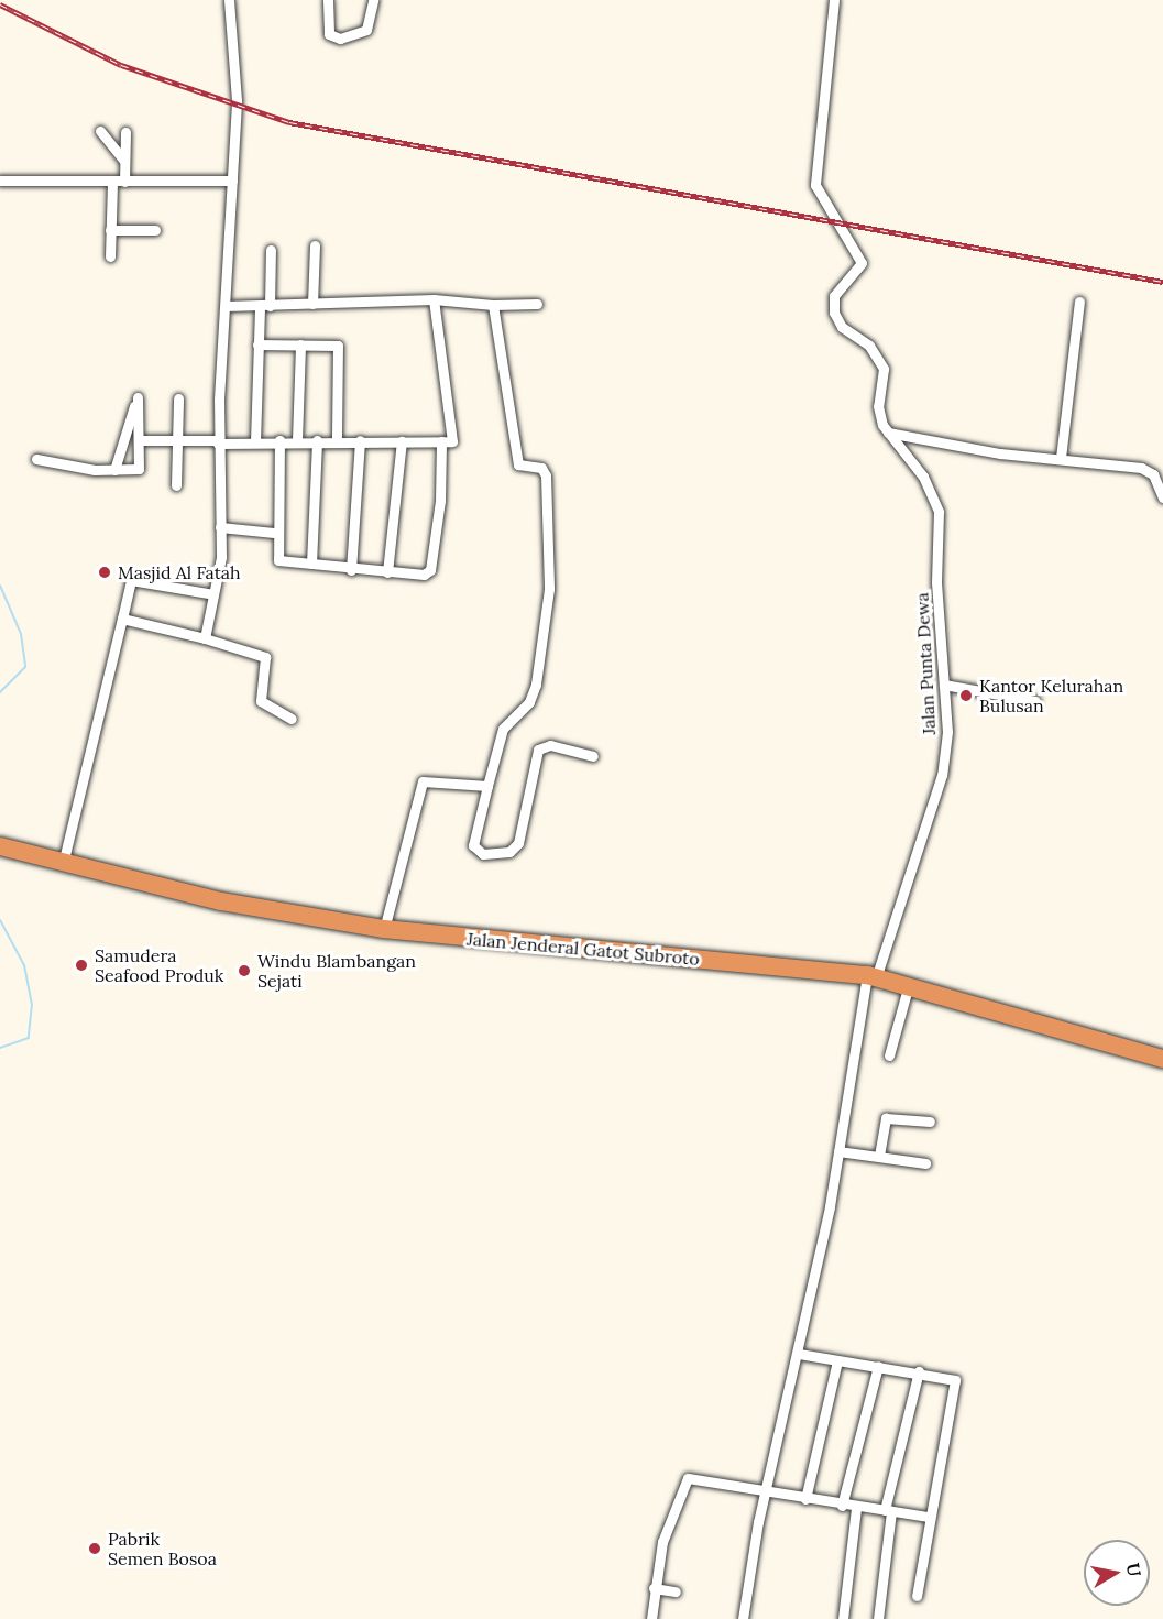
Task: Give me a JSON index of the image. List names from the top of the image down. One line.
{"streets":{"highway":["Jalan Jenderal Gatot Subroto"],"street":["Jalan Punta Dewa"]},"crossings":[["Jalan Punta Dewa","Jalan Jenderal Gatot Subroto"]],"places":["Masjid Al Fatah","Kantor Kelurahan Bulusan","Samudera Seafood Produk","Windu Blambangan Sejati","Pabrik Semen Bosoa"],"north":"right"}
